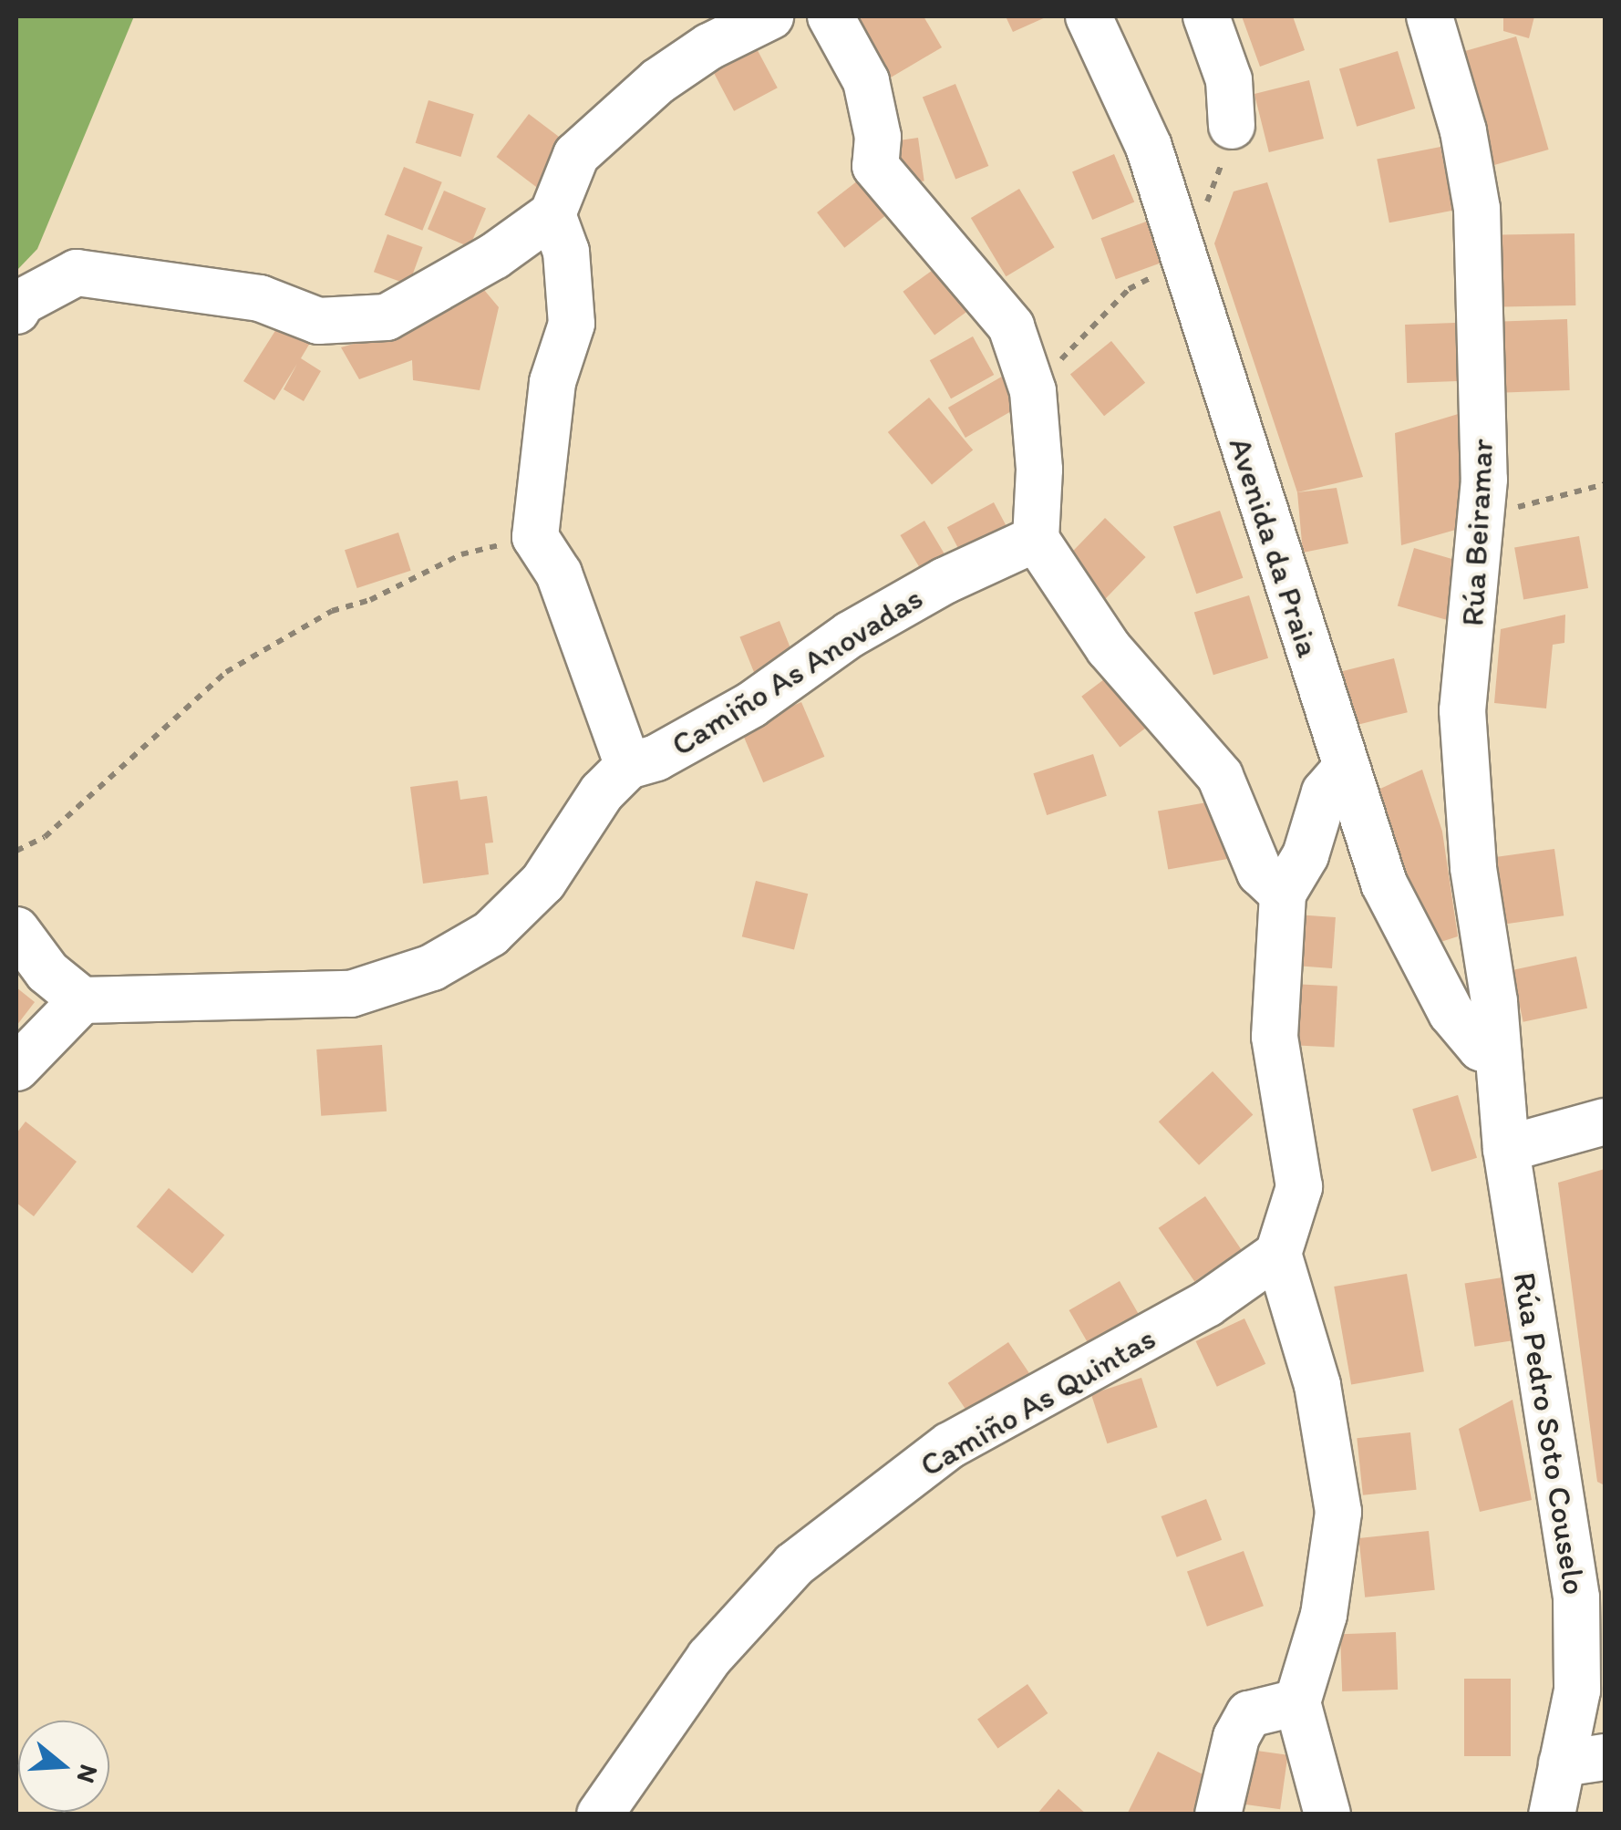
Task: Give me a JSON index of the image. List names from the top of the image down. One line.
{"streets":{"street":["Rúa Beiramar","Avenida da Praia","Camiño As Anovadas","Camiño As Quintas","Rúa Pedro Soto Couselo"]},"crossings":[["Rúa Beiramar","Avenida da Praia"],["Rúa Beiramar","Rúa Pedro Soto Couselo"],["Avenida da Praia","Rúa Pedro Soto Couselo"]],"north":"right"}
